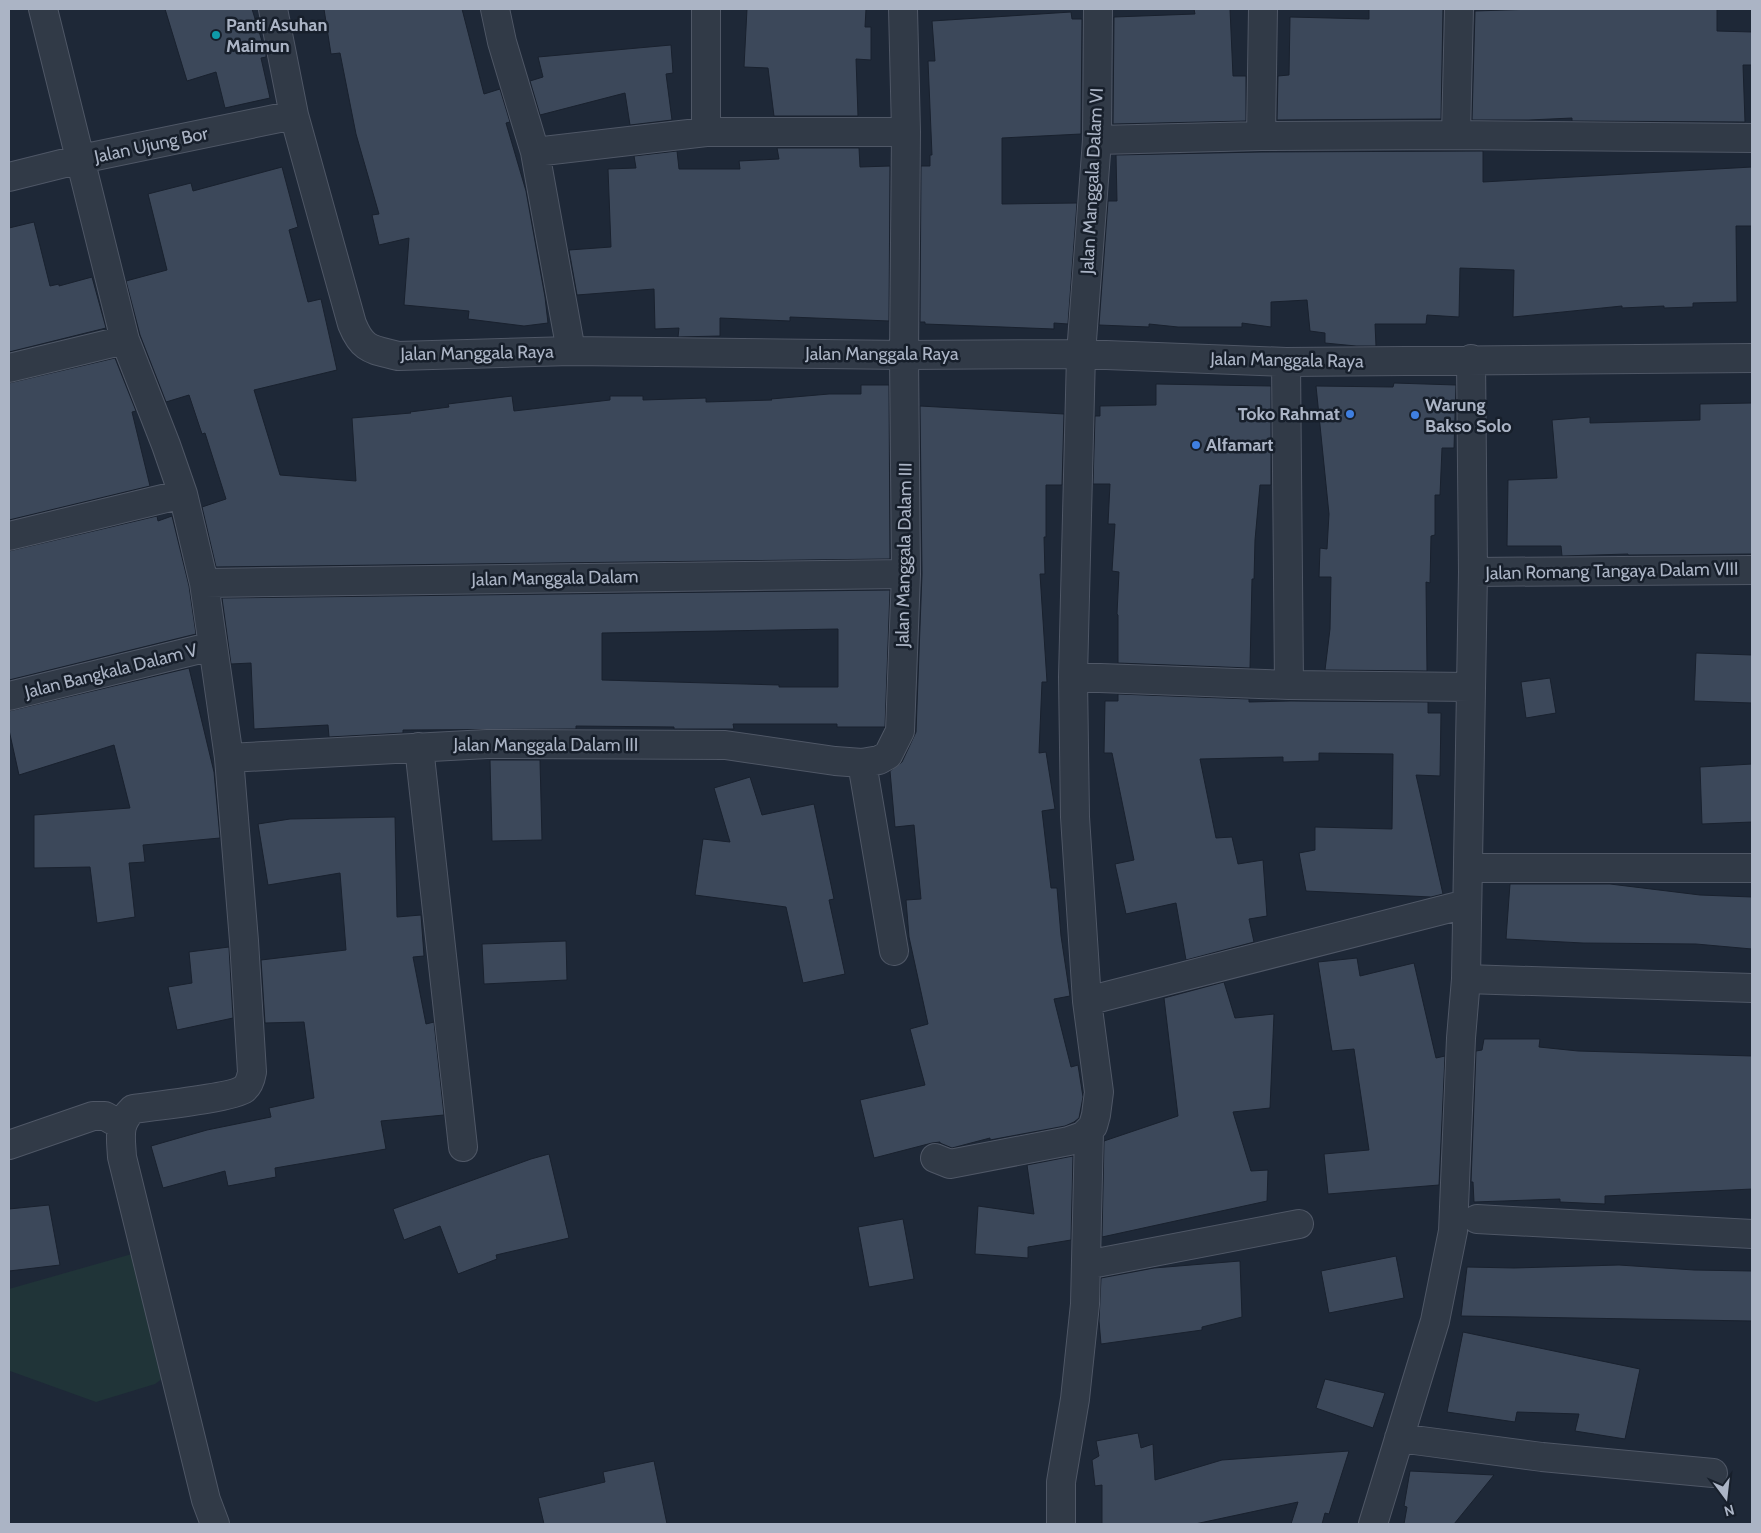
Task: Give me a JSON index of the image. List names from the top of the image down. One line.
{"streets":{"street":["Jalan Ujung Bor","Jalan Manggala Dalam VI","Jalan Manggala Raya","Jalan Manggala Dalam III","Jalan Romang Tangaya Dalam VIII","Jalan Manggala Dalam","Jalan Bangkala Dalam V"]},"crossings":[["Jalan Ujung Bor","Jalan Manggala Raya"],["Jalan Manggala Dalam VI","Jalan Manggala Raya"],["Jalan Manggala Raya","Jalan Manggala Dalam III"],["Jalan Manggala Dalam III","Jalan Manggala Dalam"]],"places":["Panti Asuhan Maimun","Toko Rahmat","Warung Bakso Solo","Alfamart"],"north":"bottom"}
